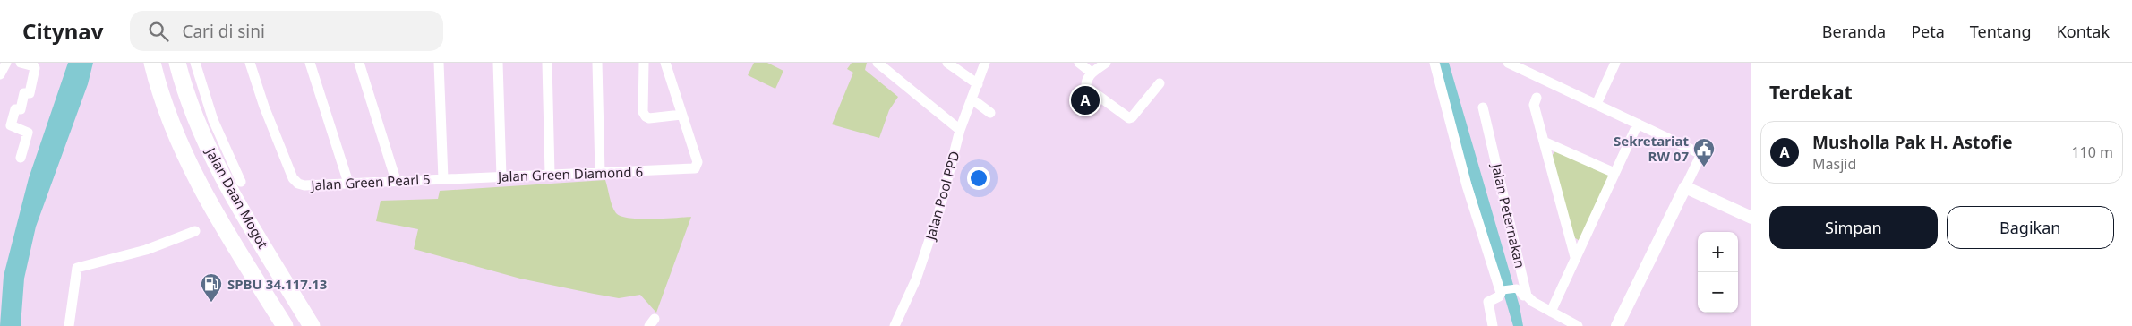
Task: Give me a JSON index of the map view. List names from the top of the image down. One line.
{"streets":{"highway":["Jalan Daan Mogot"],"street":["Jalan Green Diamond 6","Jalan Green Pearl 5","Jalan Pool PPD","Jalan Peternakan"]},"crossings":[["Jalan Green Diamond 6","Jalan Green Pearl 5"]],"places":{"public building":["Sekretariat RW 07"],"fuel station":["SPBU 34.117.13"]},"page":{"header":"Citynav","search":"Cari di sini","nav":["Beranda","Peta","Tentang","Kontak"],"heading":"Terdekat","pins":"A","list":[{"mark":"A","name":"Musholla Pak H. Astofie","note":"Masjid","value":"110 m"}],"buttons":["Simpan","Bagikan"],"map_buttons":["+","−"]}}
